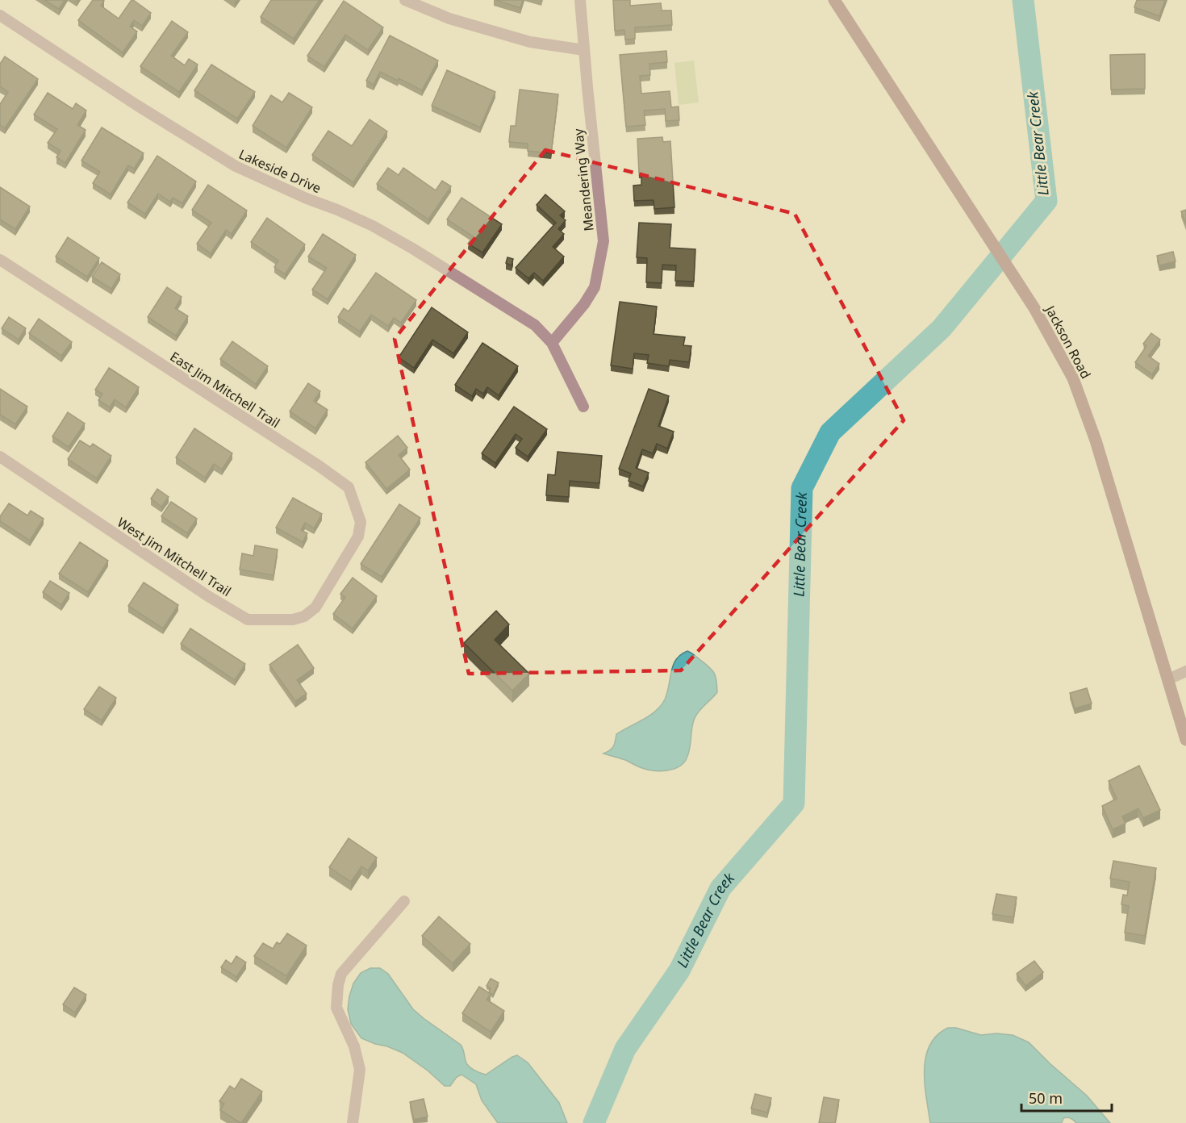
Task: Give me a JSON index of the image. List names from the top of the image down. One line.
{"streets":{"main road":["Jackson Road"],"street":["Lakeside Drive","Meandering Way","East Jim Mitchell Trail","West Jim Mitchell Trail"]},"crossings":[["Lakeside Drive","Meandering Way"],["East Jim Mitchell Trail","West Jim Mitchell Trail"]],"water":["Little Bear Creek"],"scale_bar":"50 m"}
